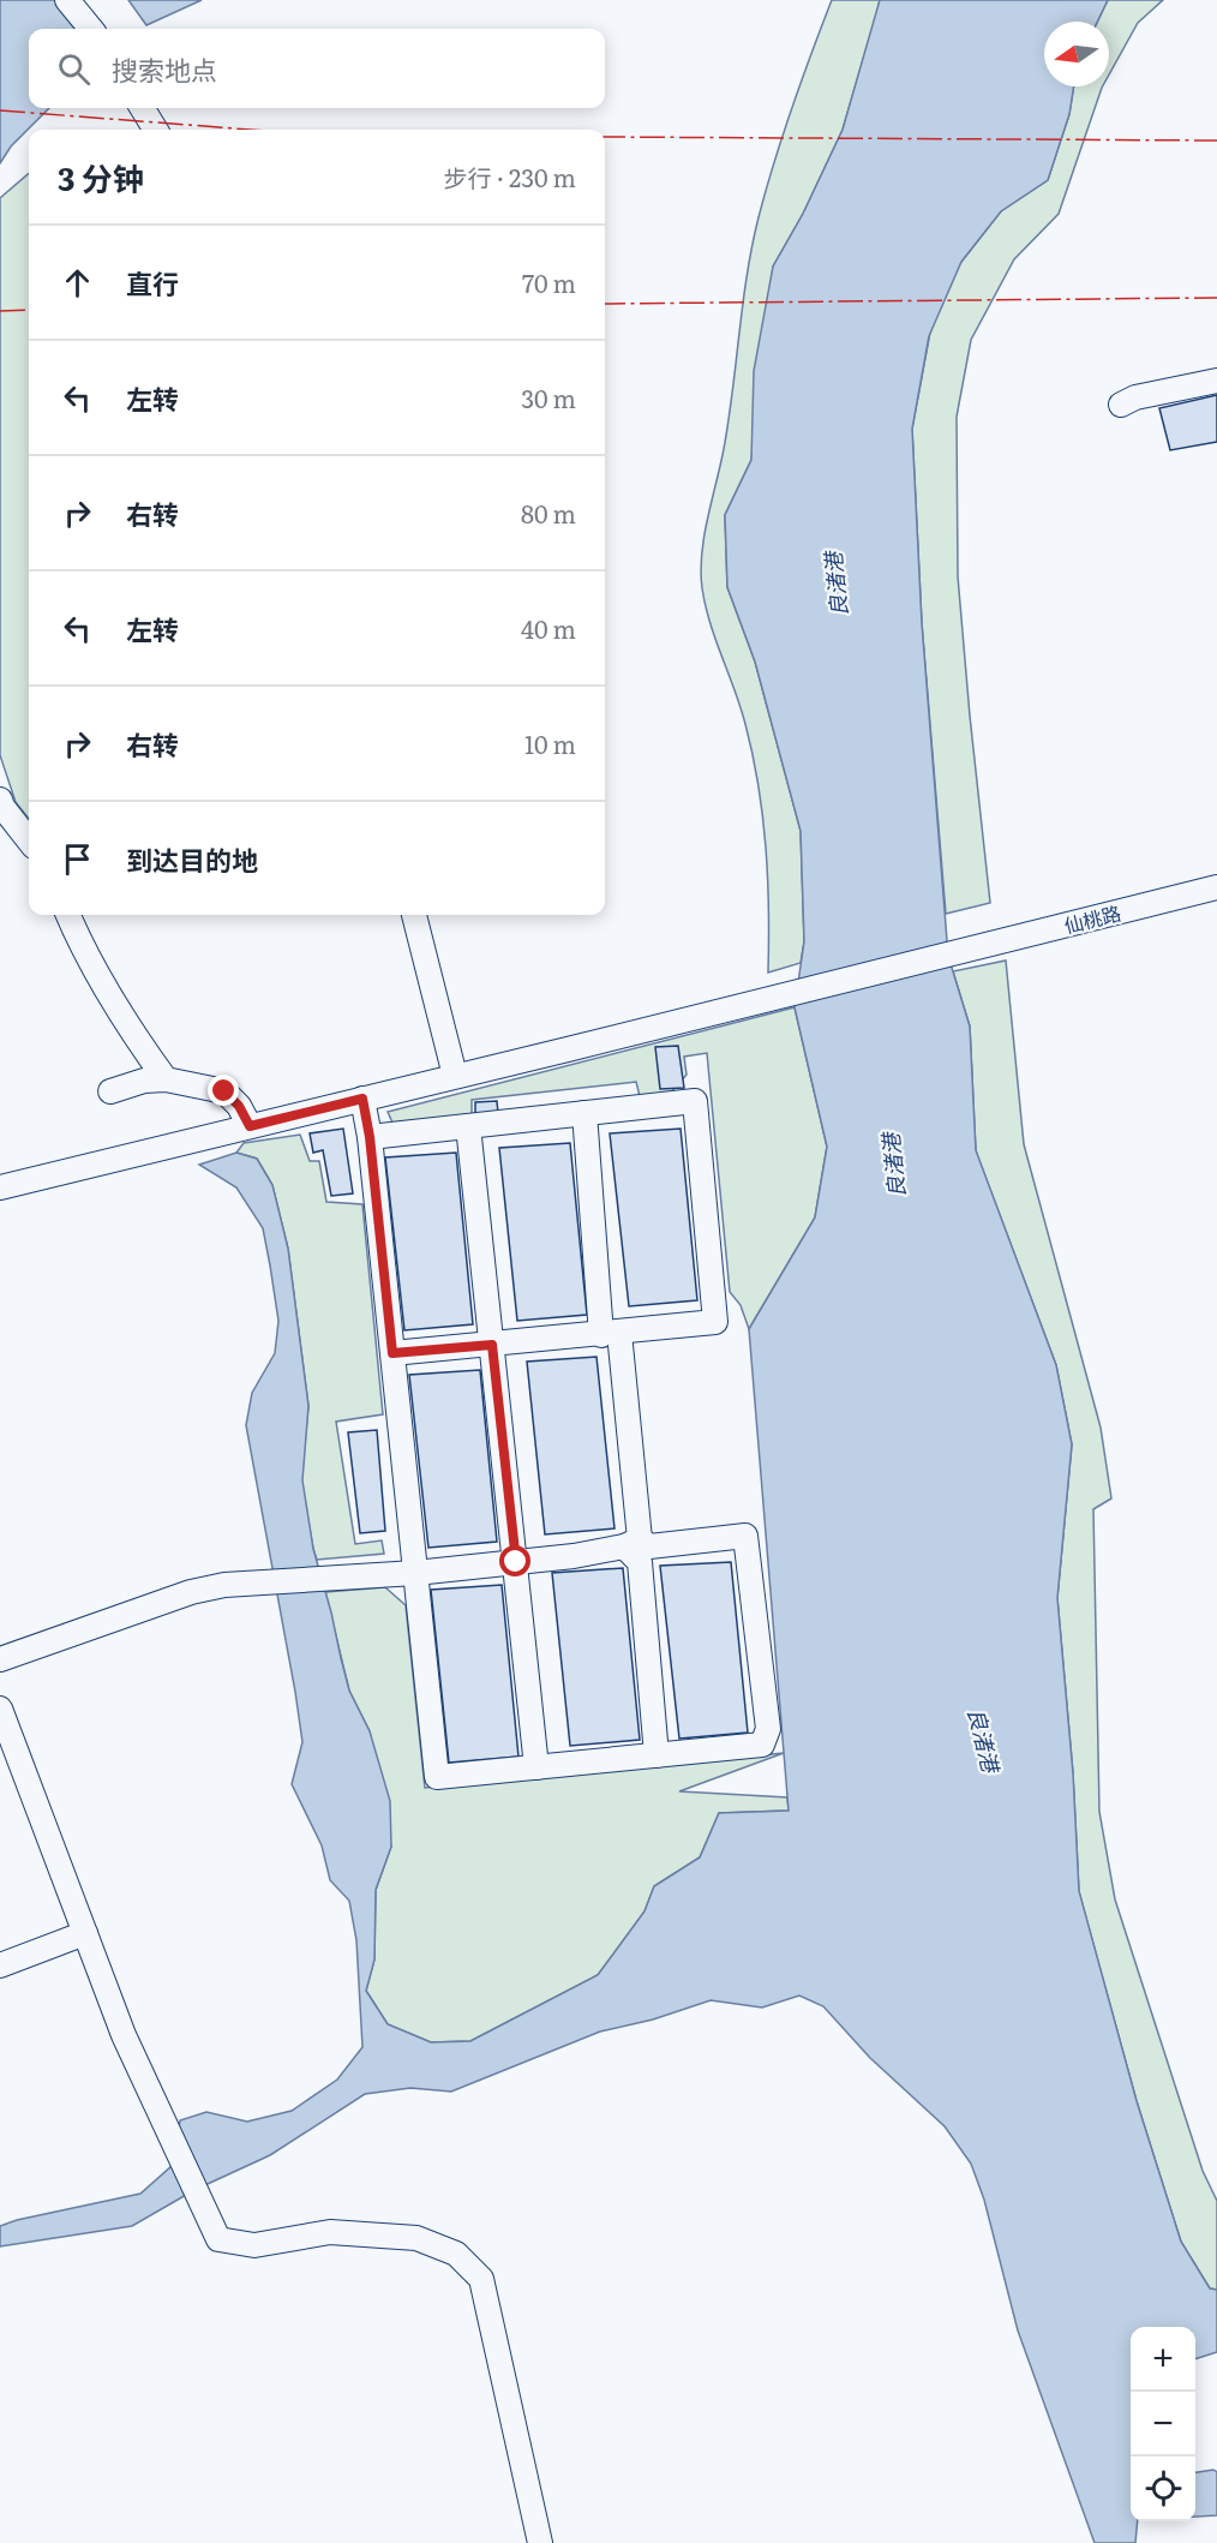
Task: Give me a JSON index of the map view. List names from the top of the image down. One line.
{"streets":{"street":["仙桃路"]},"water":["良渚港"],"north":"left","page":{"search":"搜索地点","heading":["3 分钟","步行 · 230 m"],"list":[["直行","70 m"],["左转","30 m"],["右转","80 m"],["左转","40 m"],["右转","10 m"],"到达目的地"],"map_buttons":["+","−"]}}
